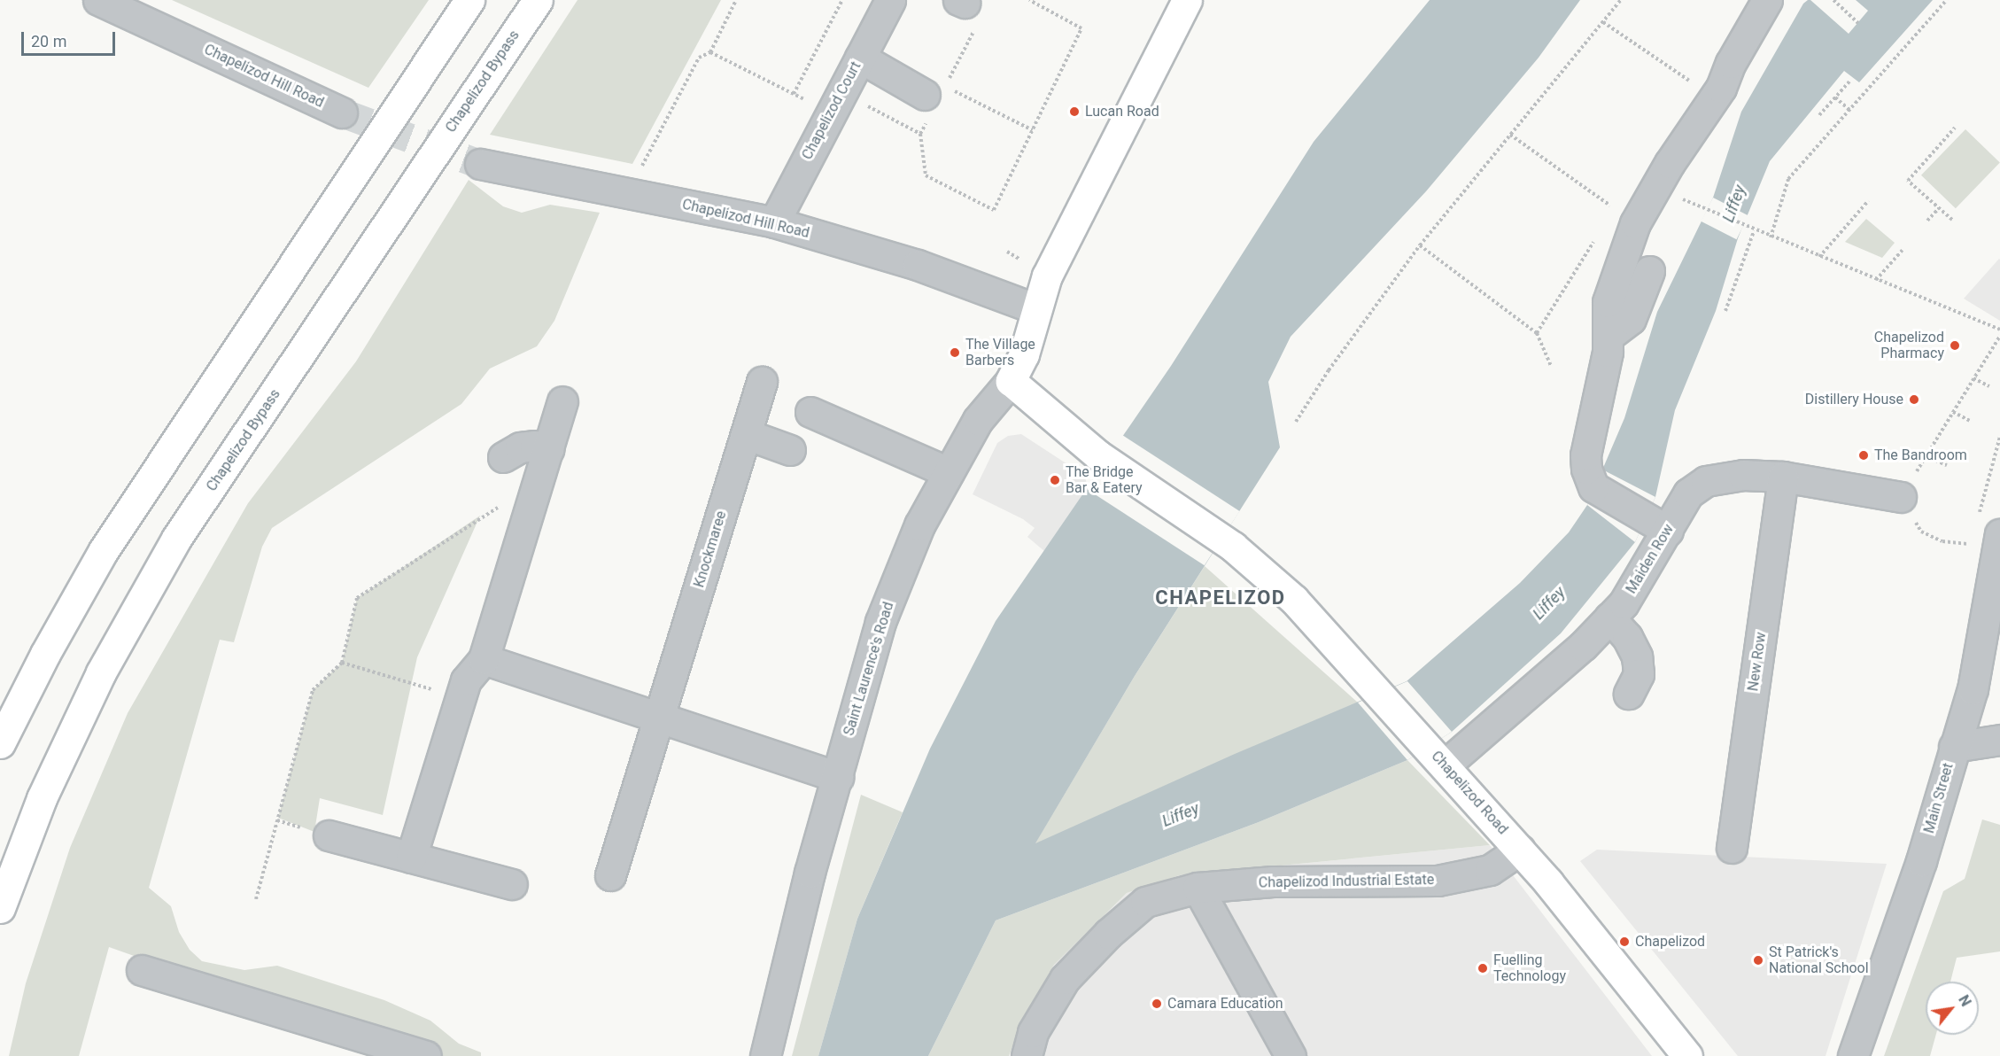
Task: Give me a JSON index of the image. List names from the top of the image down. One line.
{"streets":{"main road":["Chapelizod Bypass","Saint Laurence's Road","Chapelizod Road"],"street":["Chapelizod Hill Road","Chapelizod Court","Knockmaree","Maiden Row","New Row","Main Street","Chapelizod Industrial Estate"]},"crossings":[["Chapelizod Hill Road","Chapelizod Court"],["Chapelizod Hill Road","Saint Laurence's Road"],["Maiden Row","New Row"],["Maiden Row","Chapelizod Road"],["Saint Laurence's Road","Chapelizod Road"],["Chapelizod Road","Chapelizod Industrial Estate"]],"districts":["CHAPELIZOD"],"water":["Liffey"],"places":["Lucan Road","Chapelizod Pharmacy","The Village Barbers","Distillery House","The Bandroom","The Bridge Bar & Eatery","Chapelizod","St Patrick's National School","Fuelling Technology","Camara Education"],"scale_bar":"20 m","north":"top right"}
